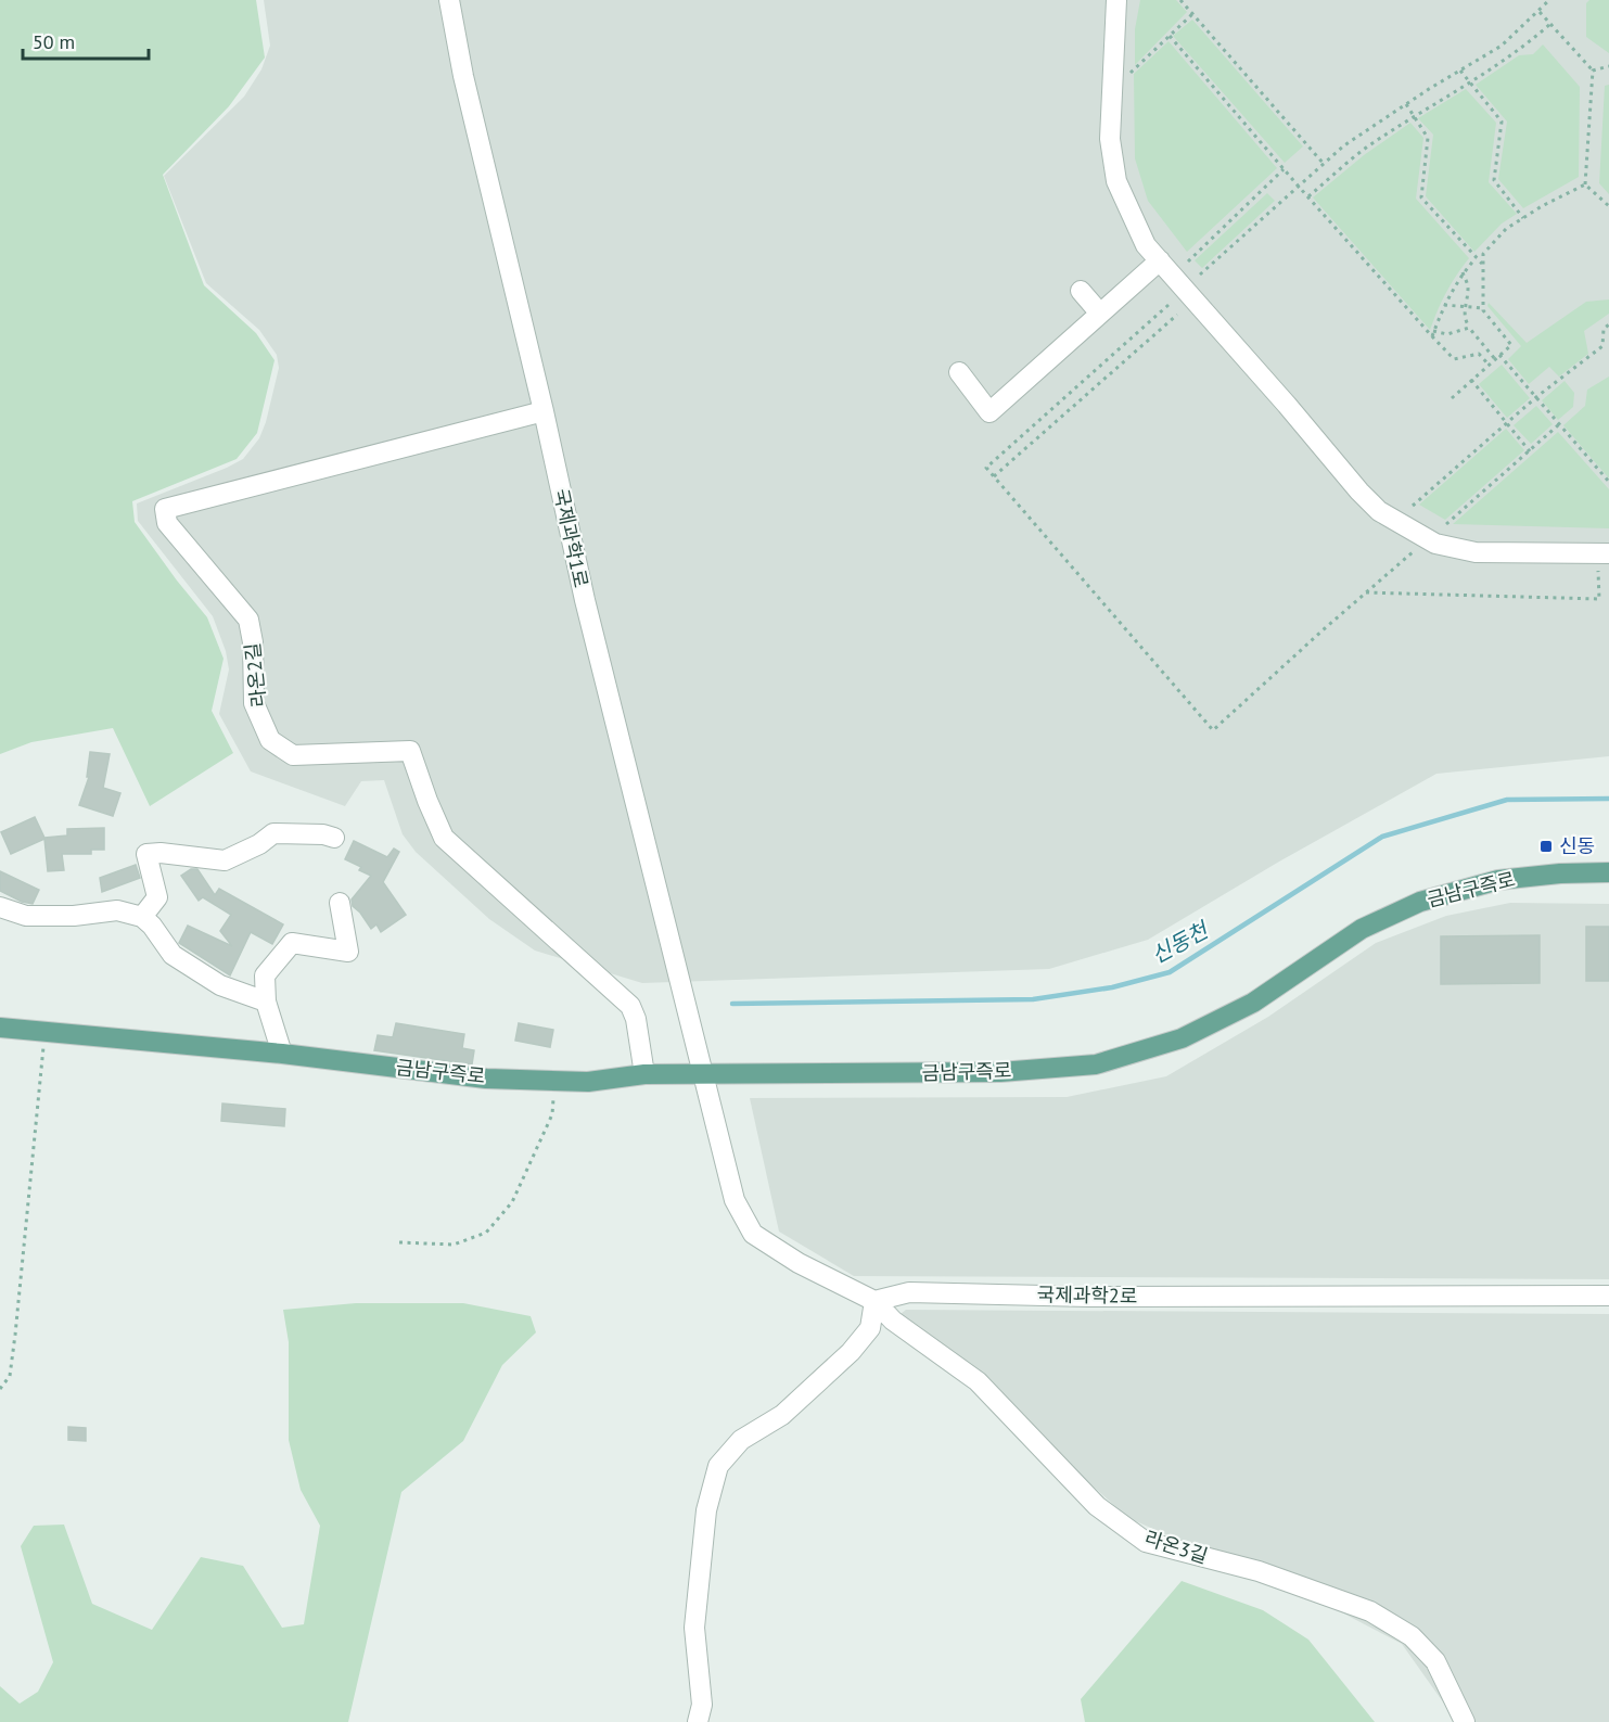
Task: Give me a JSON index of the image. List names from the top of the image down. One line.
{"streets":{"main road":["금남구즉로"],"street":["국제과학1로","라온2길","국제과학2로","라온3길"]},"crossings":[["국제과학1로","라온2길"],["국제과학1로","금남구즉로"],["라온2길","금남구즉로"],["국제과학2로","라온3길"]],"water":["신동천"],"places":{"transit":["신동"]},"scale_bar":"50 m"}
